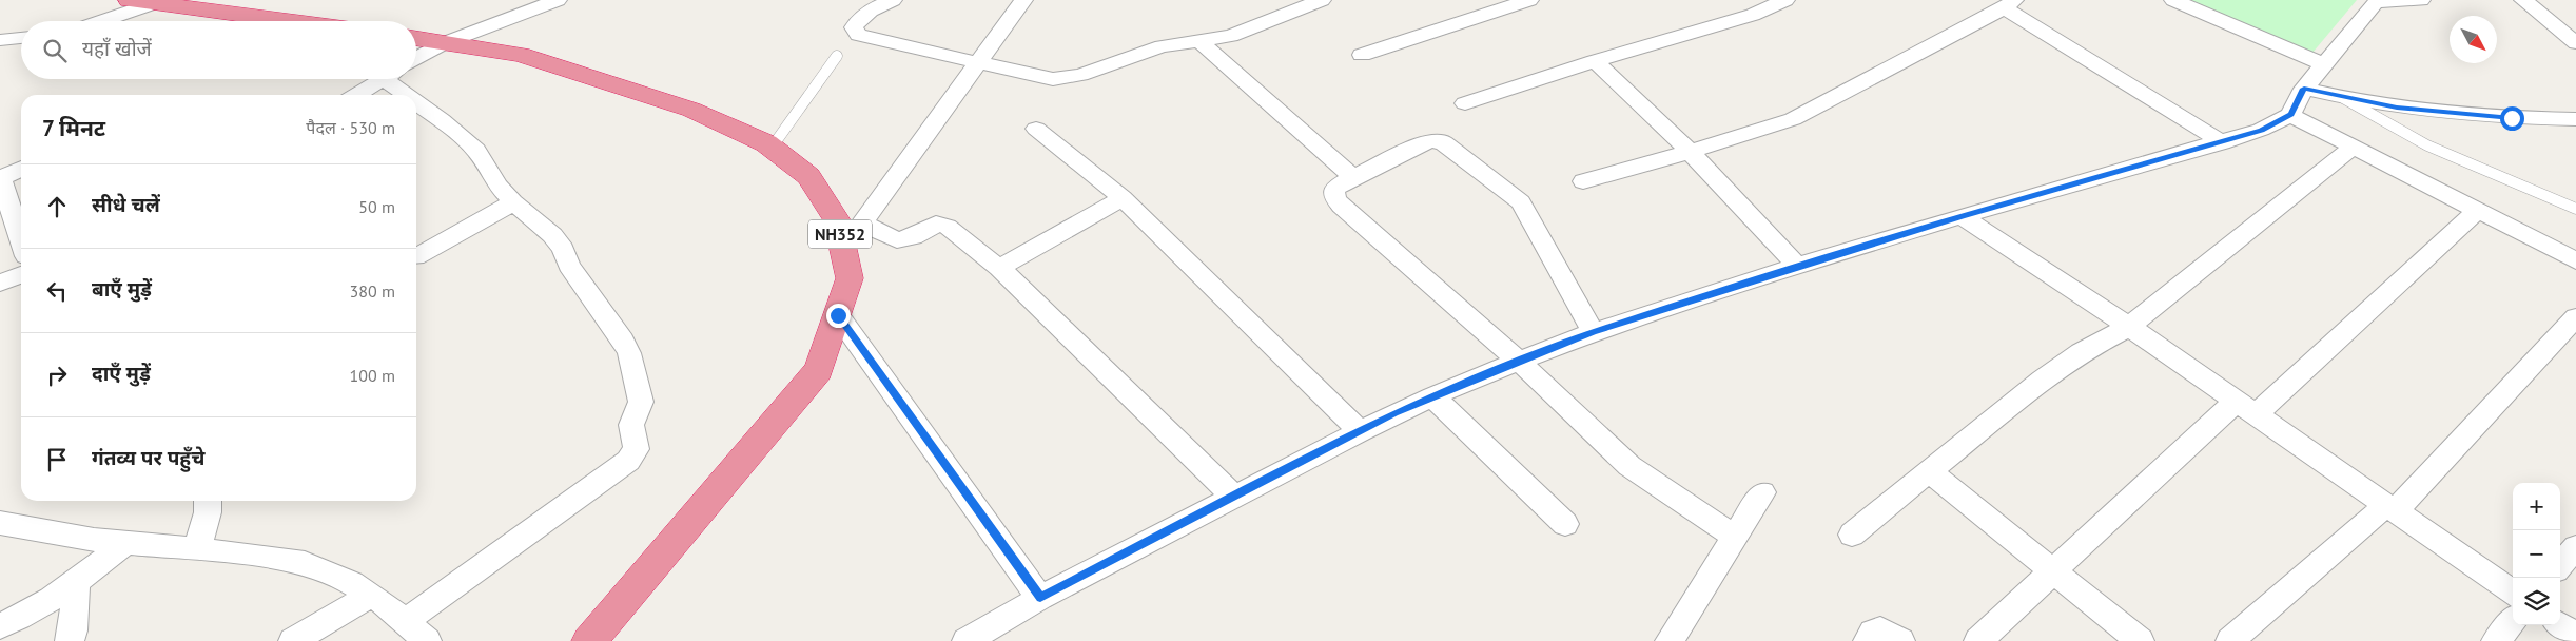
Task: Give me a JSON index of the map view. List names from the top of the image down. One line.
{"streets":{"highway":["NH352"]},"north":"bottom right","page":{"search":"यहाँ खोजें","heading":["7 मिनट","पैदल · 530 m"],"list":[["सीधे चलें","50 m"],["बाएँ मुड़ें","380 m"],["दाएँ मुड़ें","100 m"],"गंतव्य पर पहुँचे"],"map_buttons":["+","−"]}}
